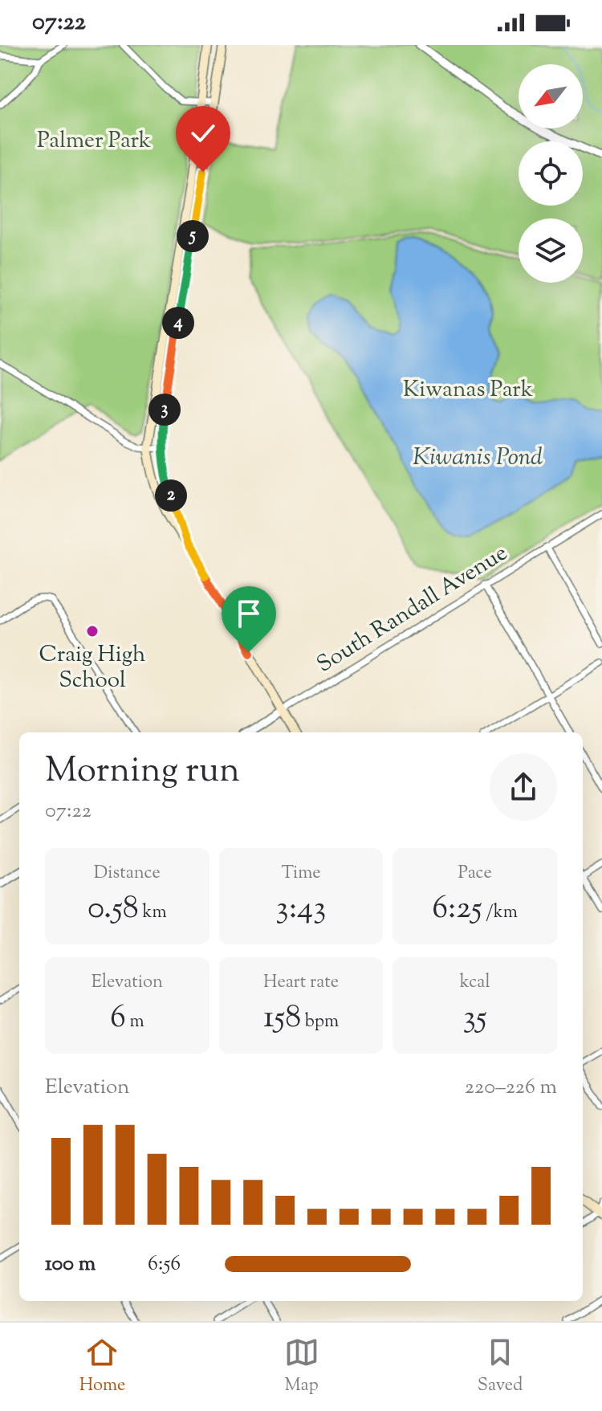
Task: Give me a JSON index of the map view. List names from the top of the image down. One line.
{"streets":{"street":["South Randall Avenue"]},"water":["Kiwanis Pond"],"parks":["Palmer Park","Kiwanas Park"],"places":["Craig High School"],"north":"bottom left","page":{"status":"07:22","pins":["5","4","3","2"],"heading":["Morning run","07:22"],"stats":[["Distance","0.58 km"],["Time","3:43"],["Pace","6:25 /km"],["Elevation","6 m"],["Heart rate","158 bpm"],["kcal","35"]],"chart":["Elevation","220–226 m"],"list":[{"name":"100 m","note":"6:56"}],"tabs":["Home","Map","Saved"]}}
